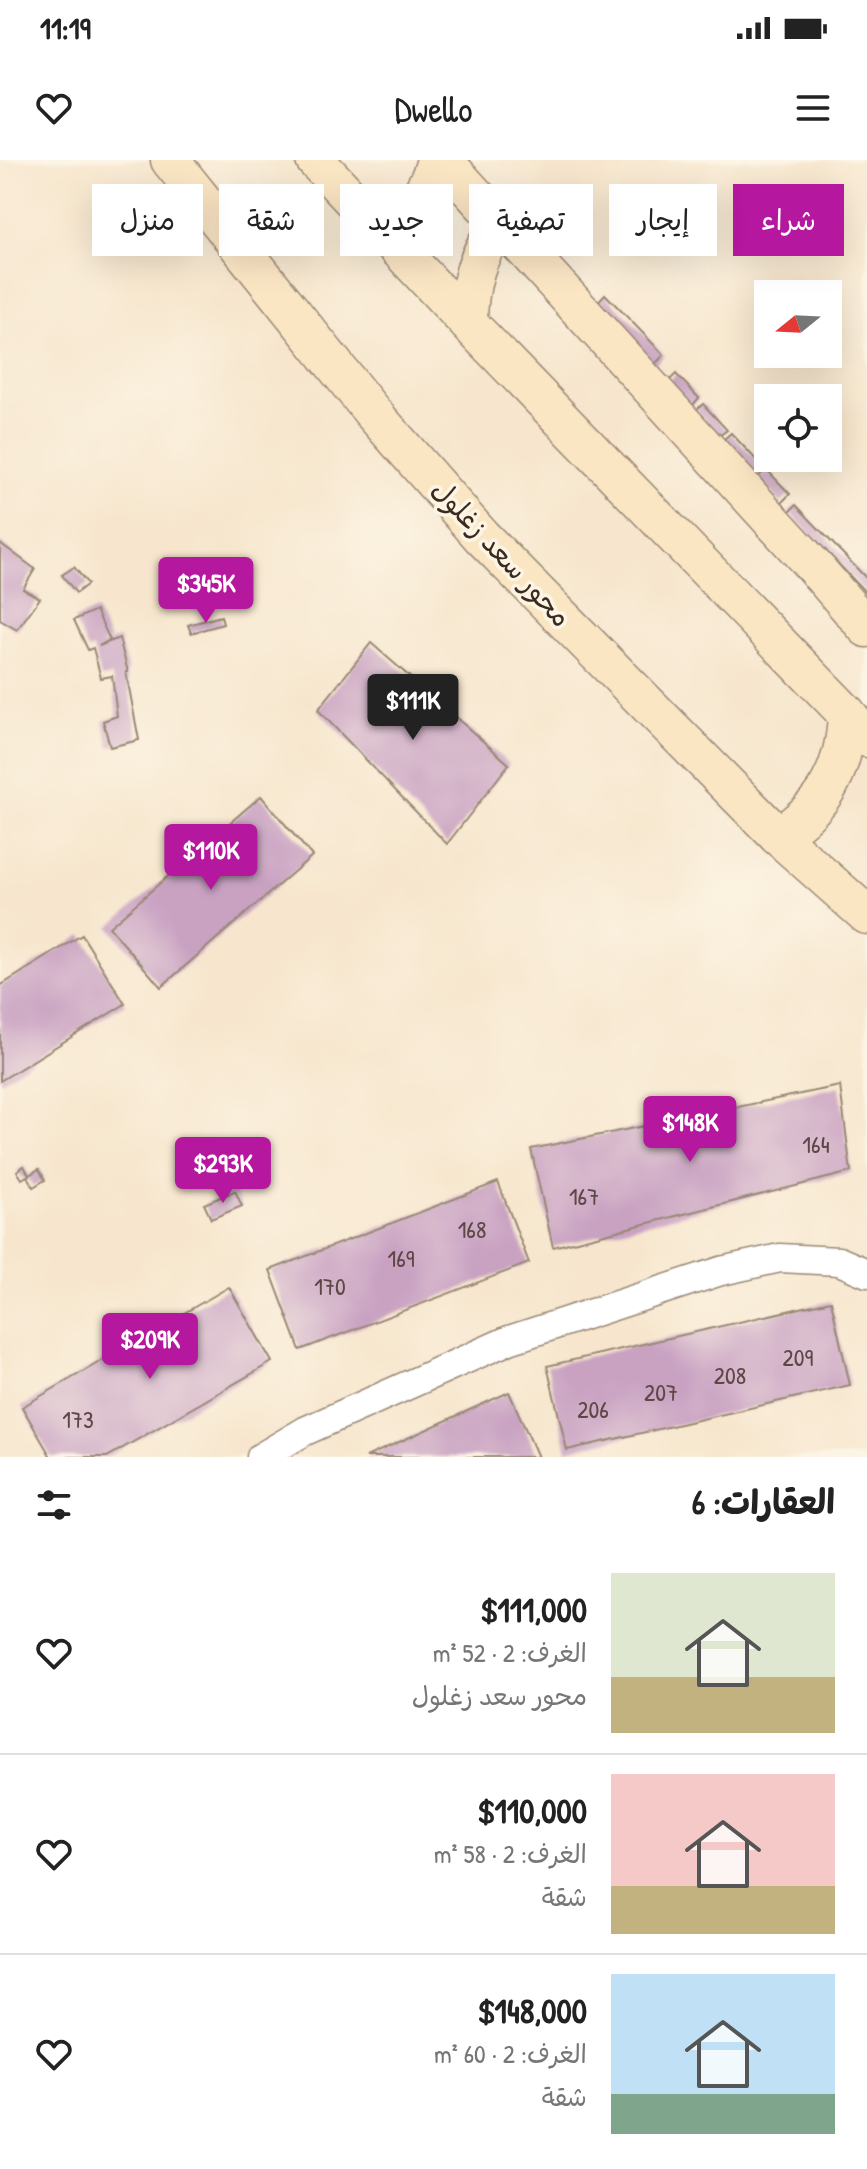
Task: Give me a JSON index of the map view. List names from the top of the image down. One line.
{"streets":{"main road":["محور سعد زغلول"]},"house_numbers":["164","167","168","169","170","209","208","207","206","173"],"north":"left","page":{"status":"11:19","header":"Dwello","chip":["شراء","إيجار","تصفية","جديد","شقة","منزل"],"price":["$345K","$111K","$110K","$148K","$293K","$209K"],"heading":"العقارات: 6","list":[{"name":"$111,000","note":"الغرف: 2 · 52 m² · محور سعد زغلول"},{"name":"$110,000","note":"الغرف: 2 · 58 m² · شقة"},{"name":"$148,000","note":"الغرف: 2 · 60 m² · شقة"}]}}
